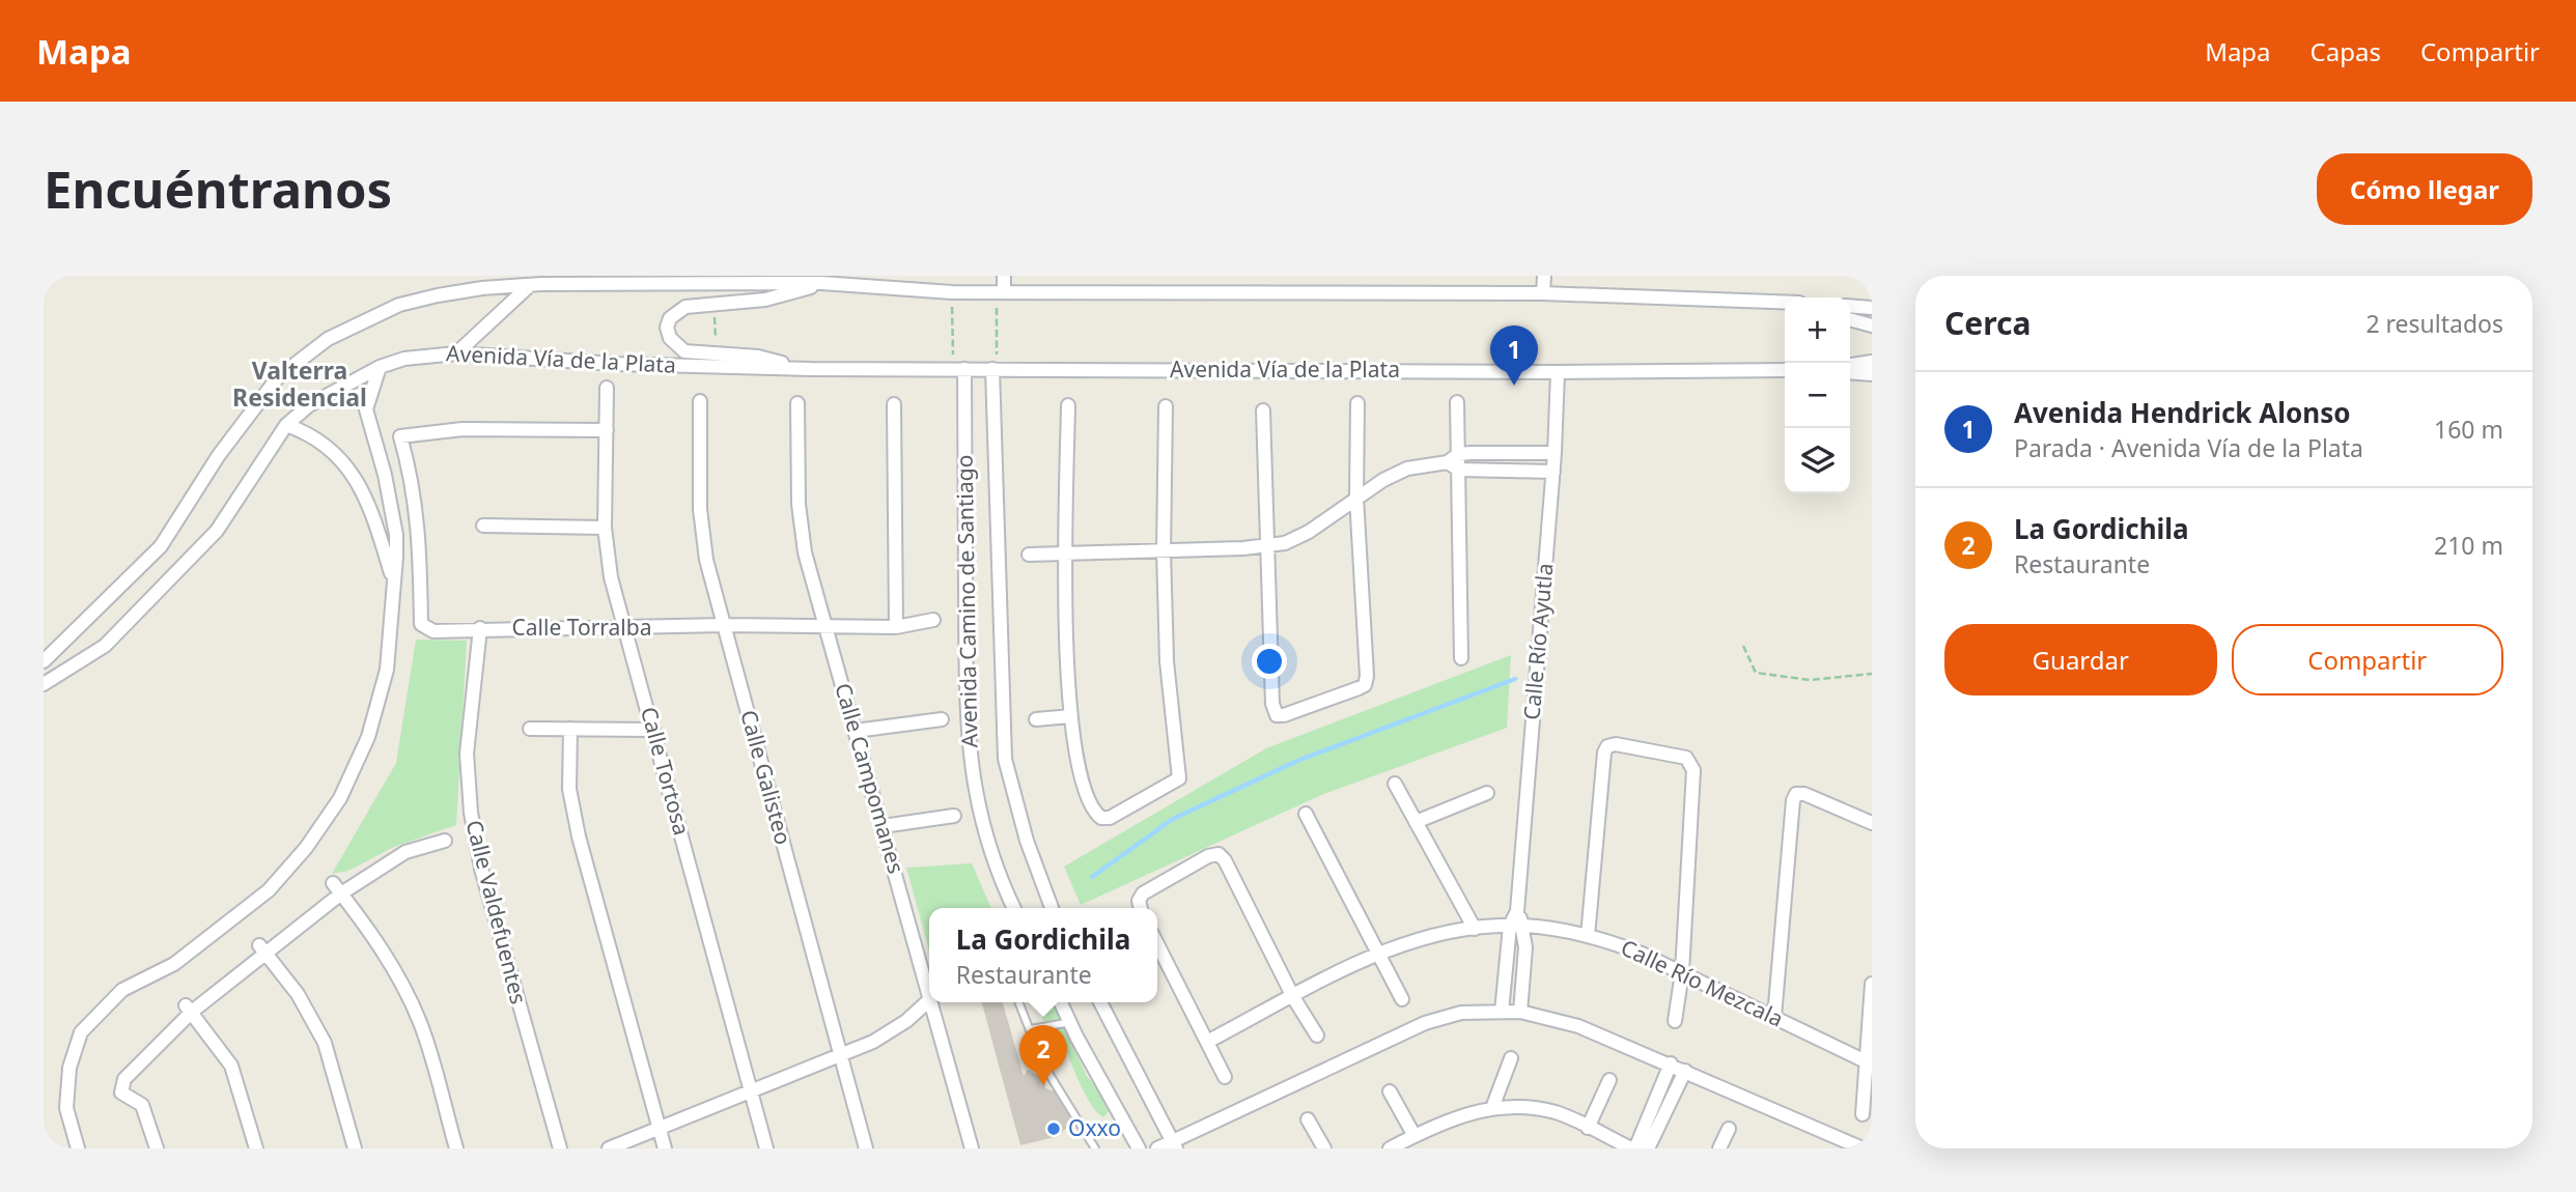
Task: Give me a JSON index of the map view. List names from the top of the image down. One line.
{"streets":{"street":["Avenida Vía de la Plata","Avenida Camino de Santiago","Calle Torralba","Calle Río Ayutla","Calle Tortosa","Calle Galisteo","Calle Campomanes","Calle Valdefuentes","Calle Río Mezcala"]},"crossings":[["Avenida Vía de la Plata","Avenida Camino de Santiago"],["Avenida Vía de la Plata","Calle Río Ayutla"],["Calle Torralba","Calle Tortosa"],["Calle Torralba","Calle Galisteo"],["Calle Torralba","Calle Campomanes"],["Calle Torralba","Calle Valdefuentes"],["Calle Río Ayutla","Calle Río Mezcala"]],"districts":["Valterra Residencial"],"places":["Oxxo"],"page":{"header":"Mapa","nav":["Mapa","Capas","Compartir"],"buttons":["Cómo llegar",["Guardar","Compartir"]],"title":"Encuéntranos","heading":["Cerca","2 resultados"],"map_buttons":["+","−"],"pins":["1","2"],"list":[{"mark":"1","name":"Avenida Hendrick Alonso","note":"Parada · Avenida Vía de la Plata","value":"160 m"},{"mark":"2","name":"La Gordichila","note":"Restaurante","value":"210 m"}],"popup":["La Gordichila","Restaurante"]}}
